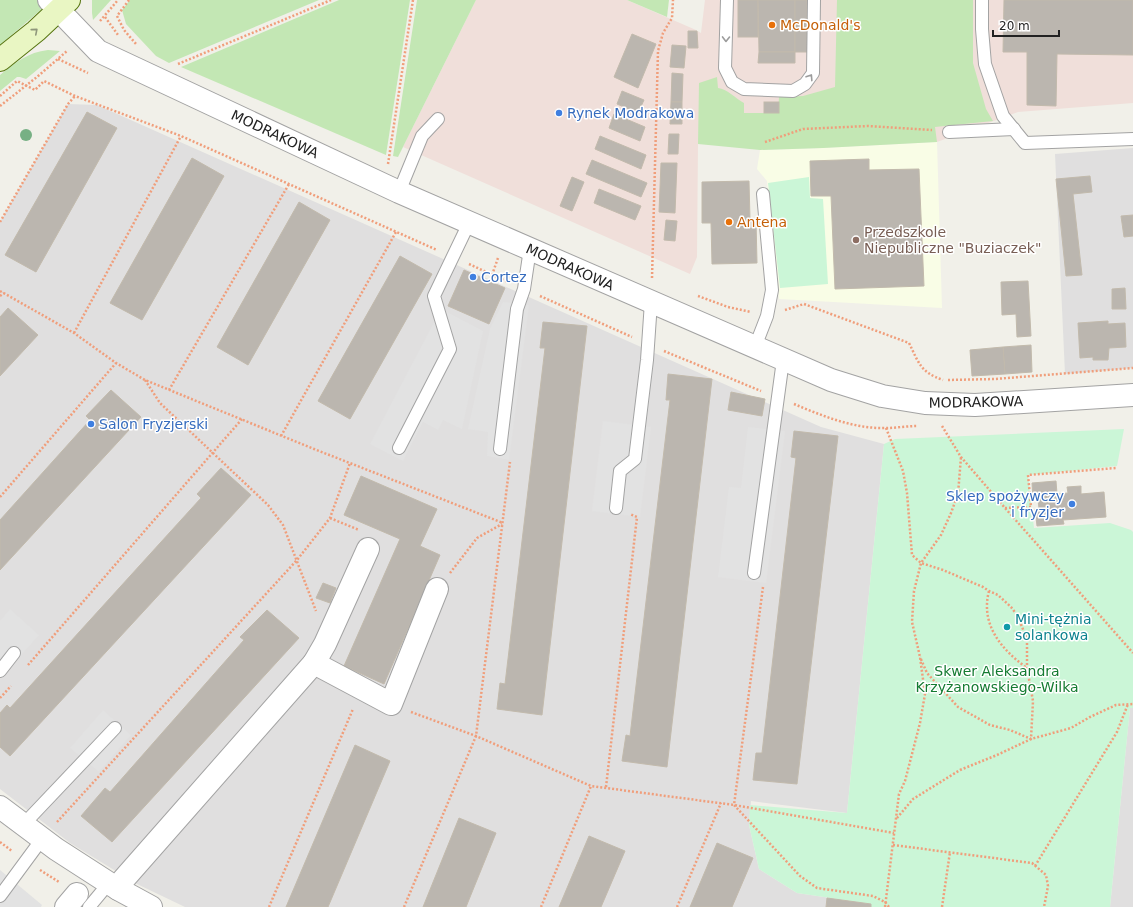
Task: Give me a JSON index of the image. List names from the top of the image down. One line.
{"streets":{"street":["MODRAKOWA"]},"parks":["Skwer Aleksandra Krzyżanowskiego-Wilka"],"places":["McDonald's","Rynek Modrakowa","Antena","Przedszkole Niepubliczne \"Buziaczek\"","Cortez","Salon Fryzjerski","Sklep spożywczy i fryzjer","Mini-tężnia solankowa"],"scale_bar":"20 m"}
